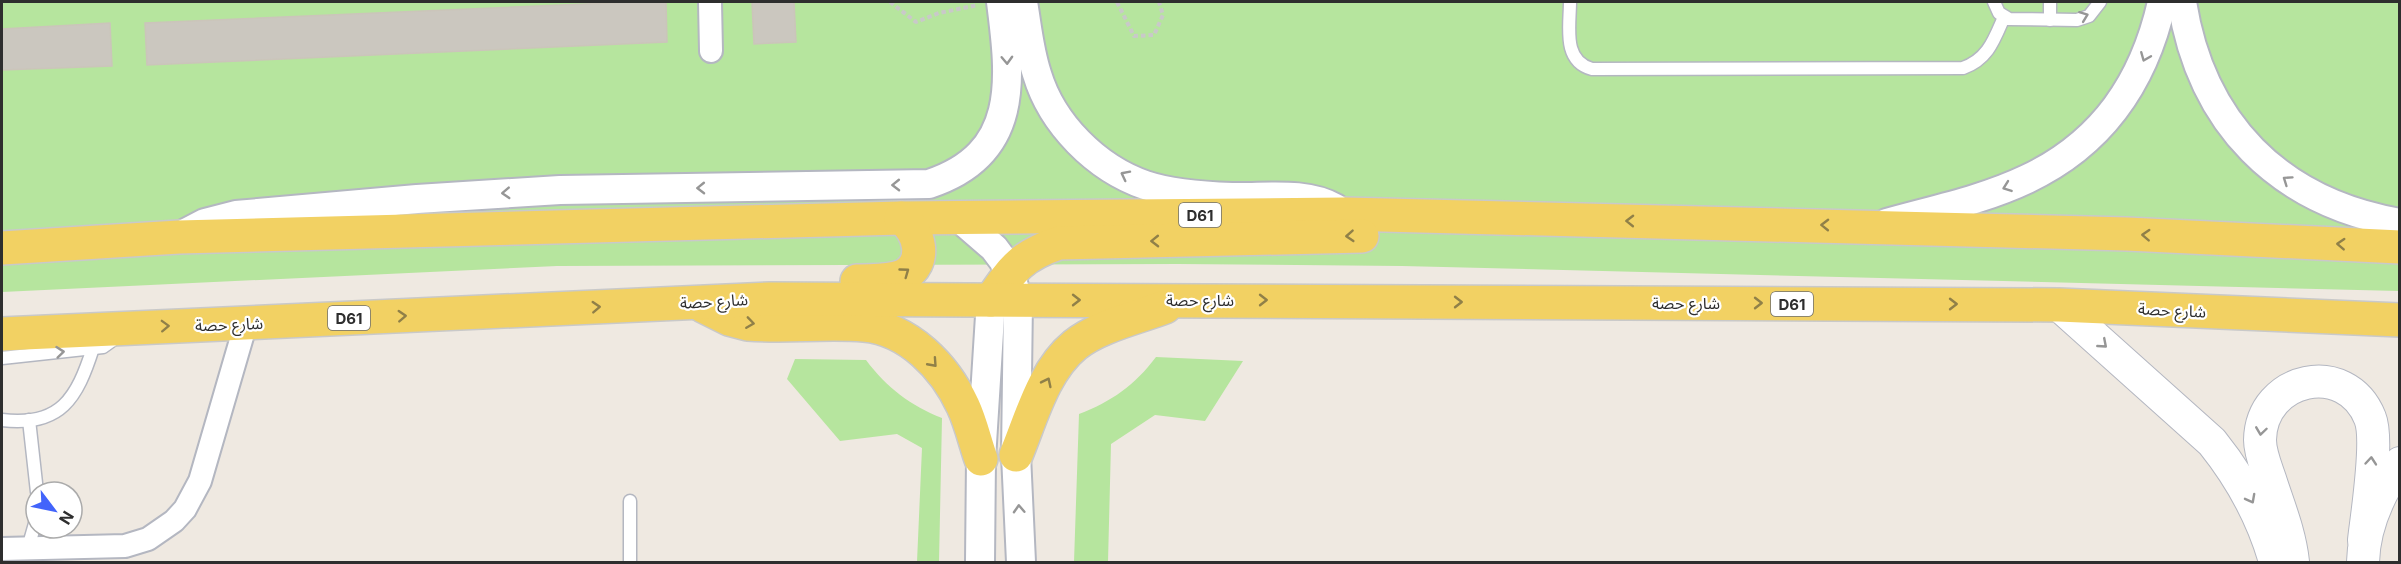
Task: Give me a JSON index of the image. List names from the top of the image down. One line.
{"streets":{"main road":["D61","شارع حصة"]},"north":"bottom right"}
